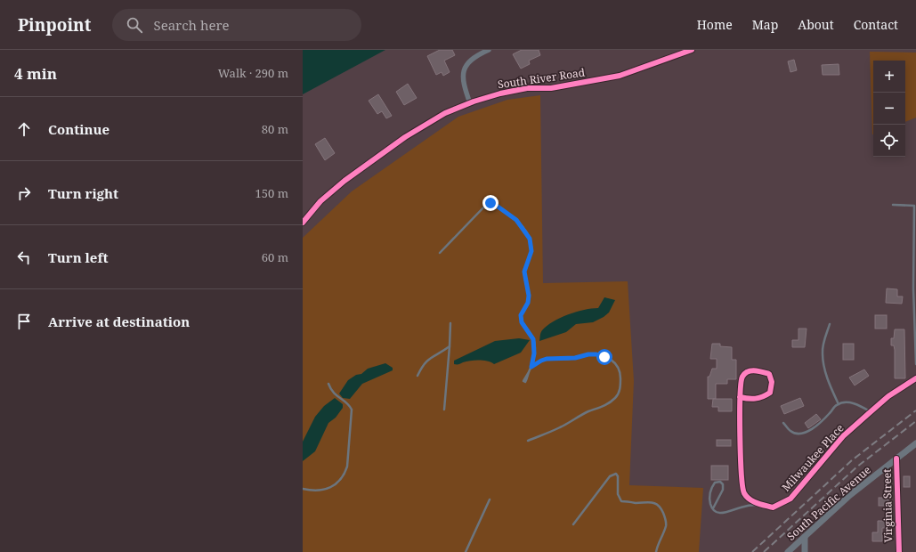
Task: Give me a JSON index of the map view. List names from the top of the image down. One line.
{"streets":{"street":["South River Road","Milwaukee Place","South Pacific Avenue","Virginia Street"]},"crossings":[["South Pacific Avenue","Virginia Street"]],"page":{"header":"Pinpoint","search":"Search here","nav":["Home","Map","About","Contact"],"heading":["4 min","Walk · 290 m"],"map_buttons":["+","−"],"list":[["Continue","80 m"],["Turn right","150 m"],["Turn left","60 m"],"Arrive at destination"]}}
